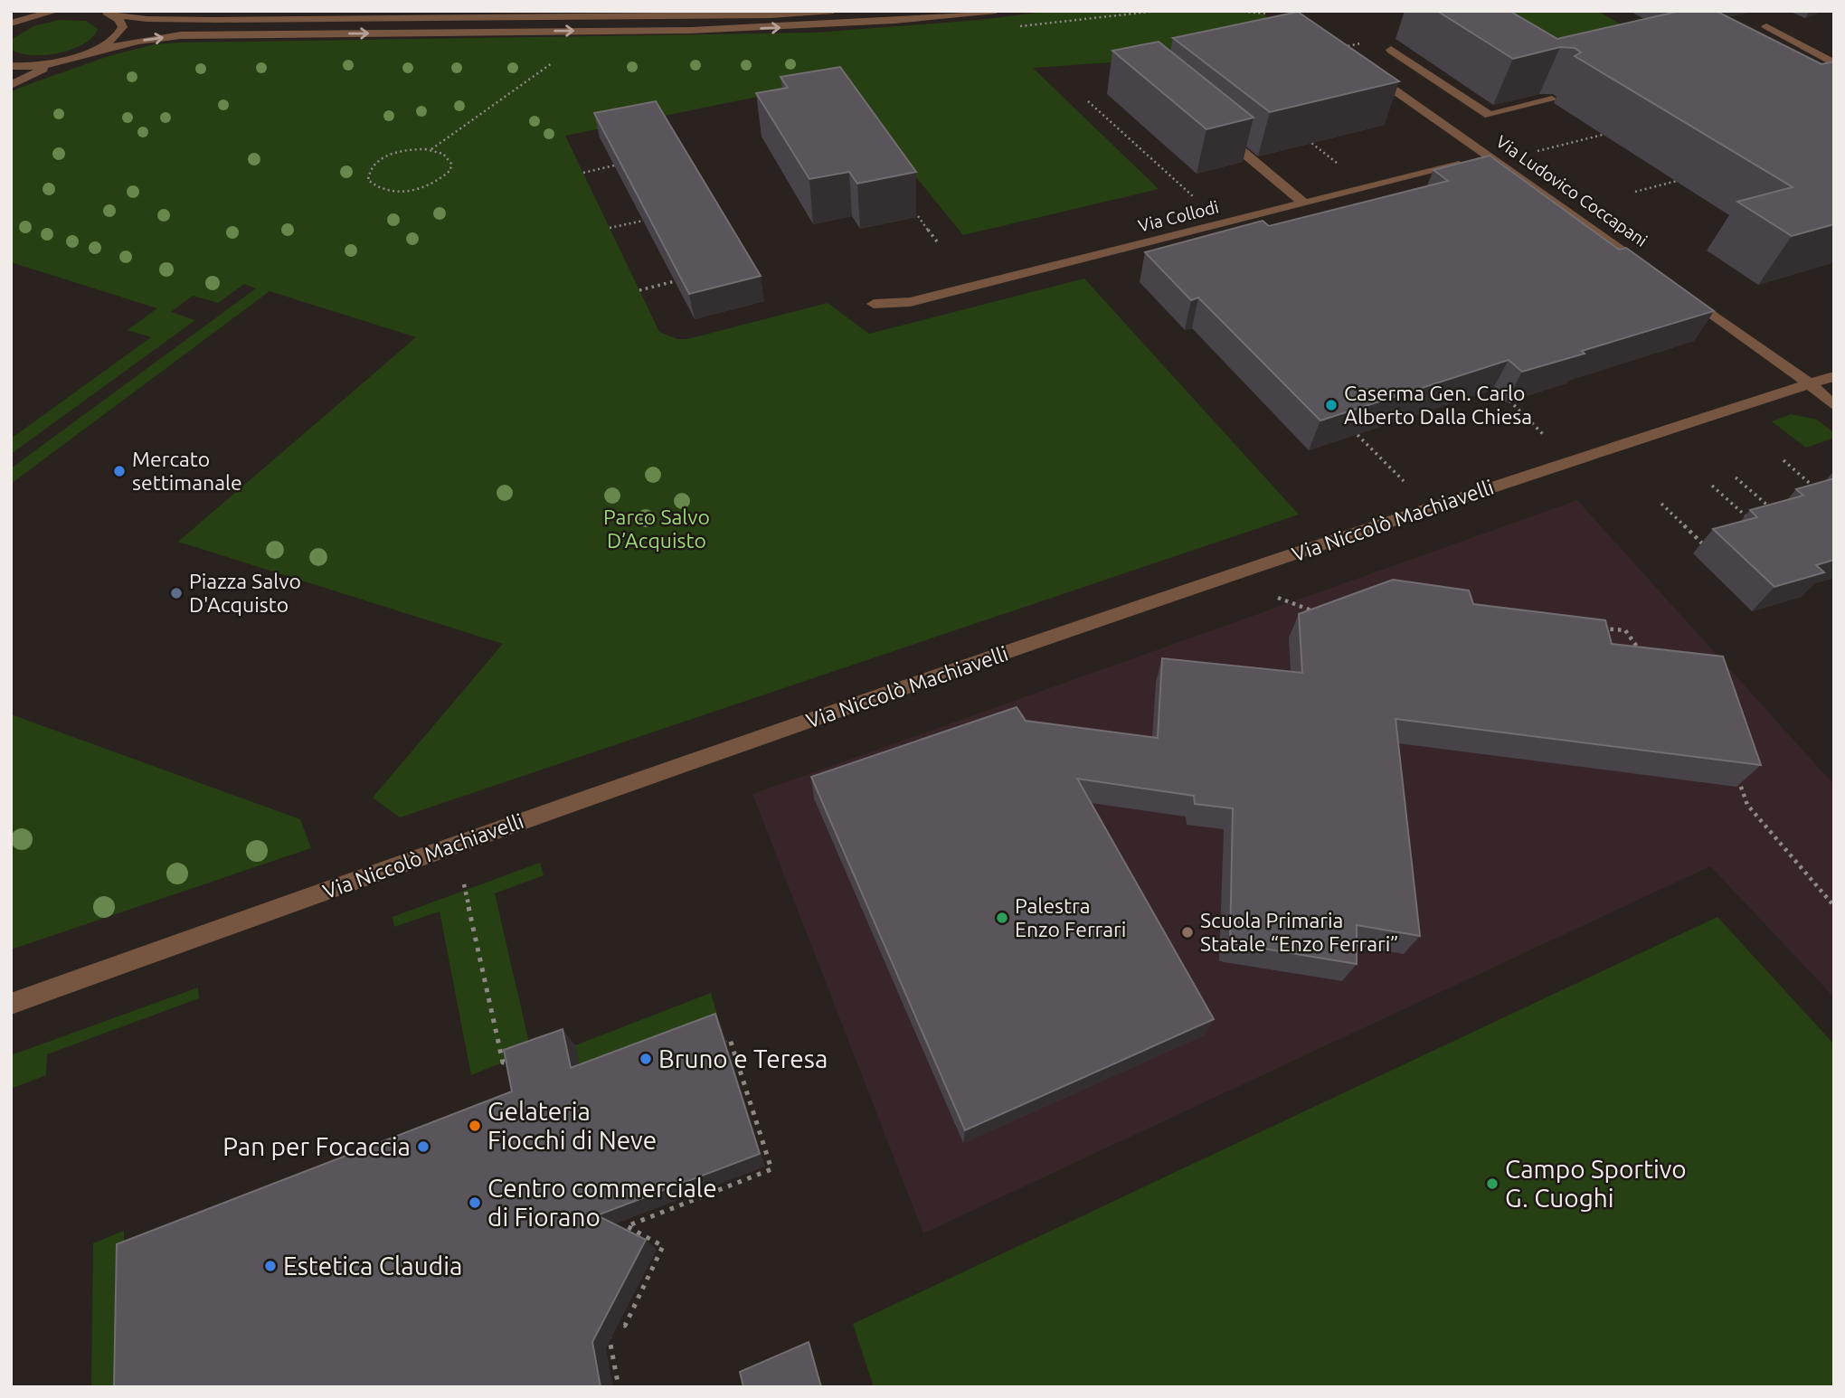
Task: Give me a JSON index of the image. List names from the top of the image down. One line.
{"streets":{"street":["Via Ludovico Coccapani","Via Collodi","Via Niccolò Machiavelli"]},"crossings":[["Via Ludovico Coccapani","Via Collodi"]],"parks":["Parco Salvo D’Acquisto"],"places":["Caserma Gen. Carlo Alberto Dalla Chiesa","Mercato settimanale","Piazza Salvo D'Acquisto","Palestra Enzo Ferrari","Scuola Primaria Statale “Enzo Ferrari”","Bruno e Teresa","Gelateria Fiocchi di Neve","Pan per Focaccia","Campo Sportivo G. Cuoghi","Centro commerciale di Fiorano","Estetica Claudia"]}
